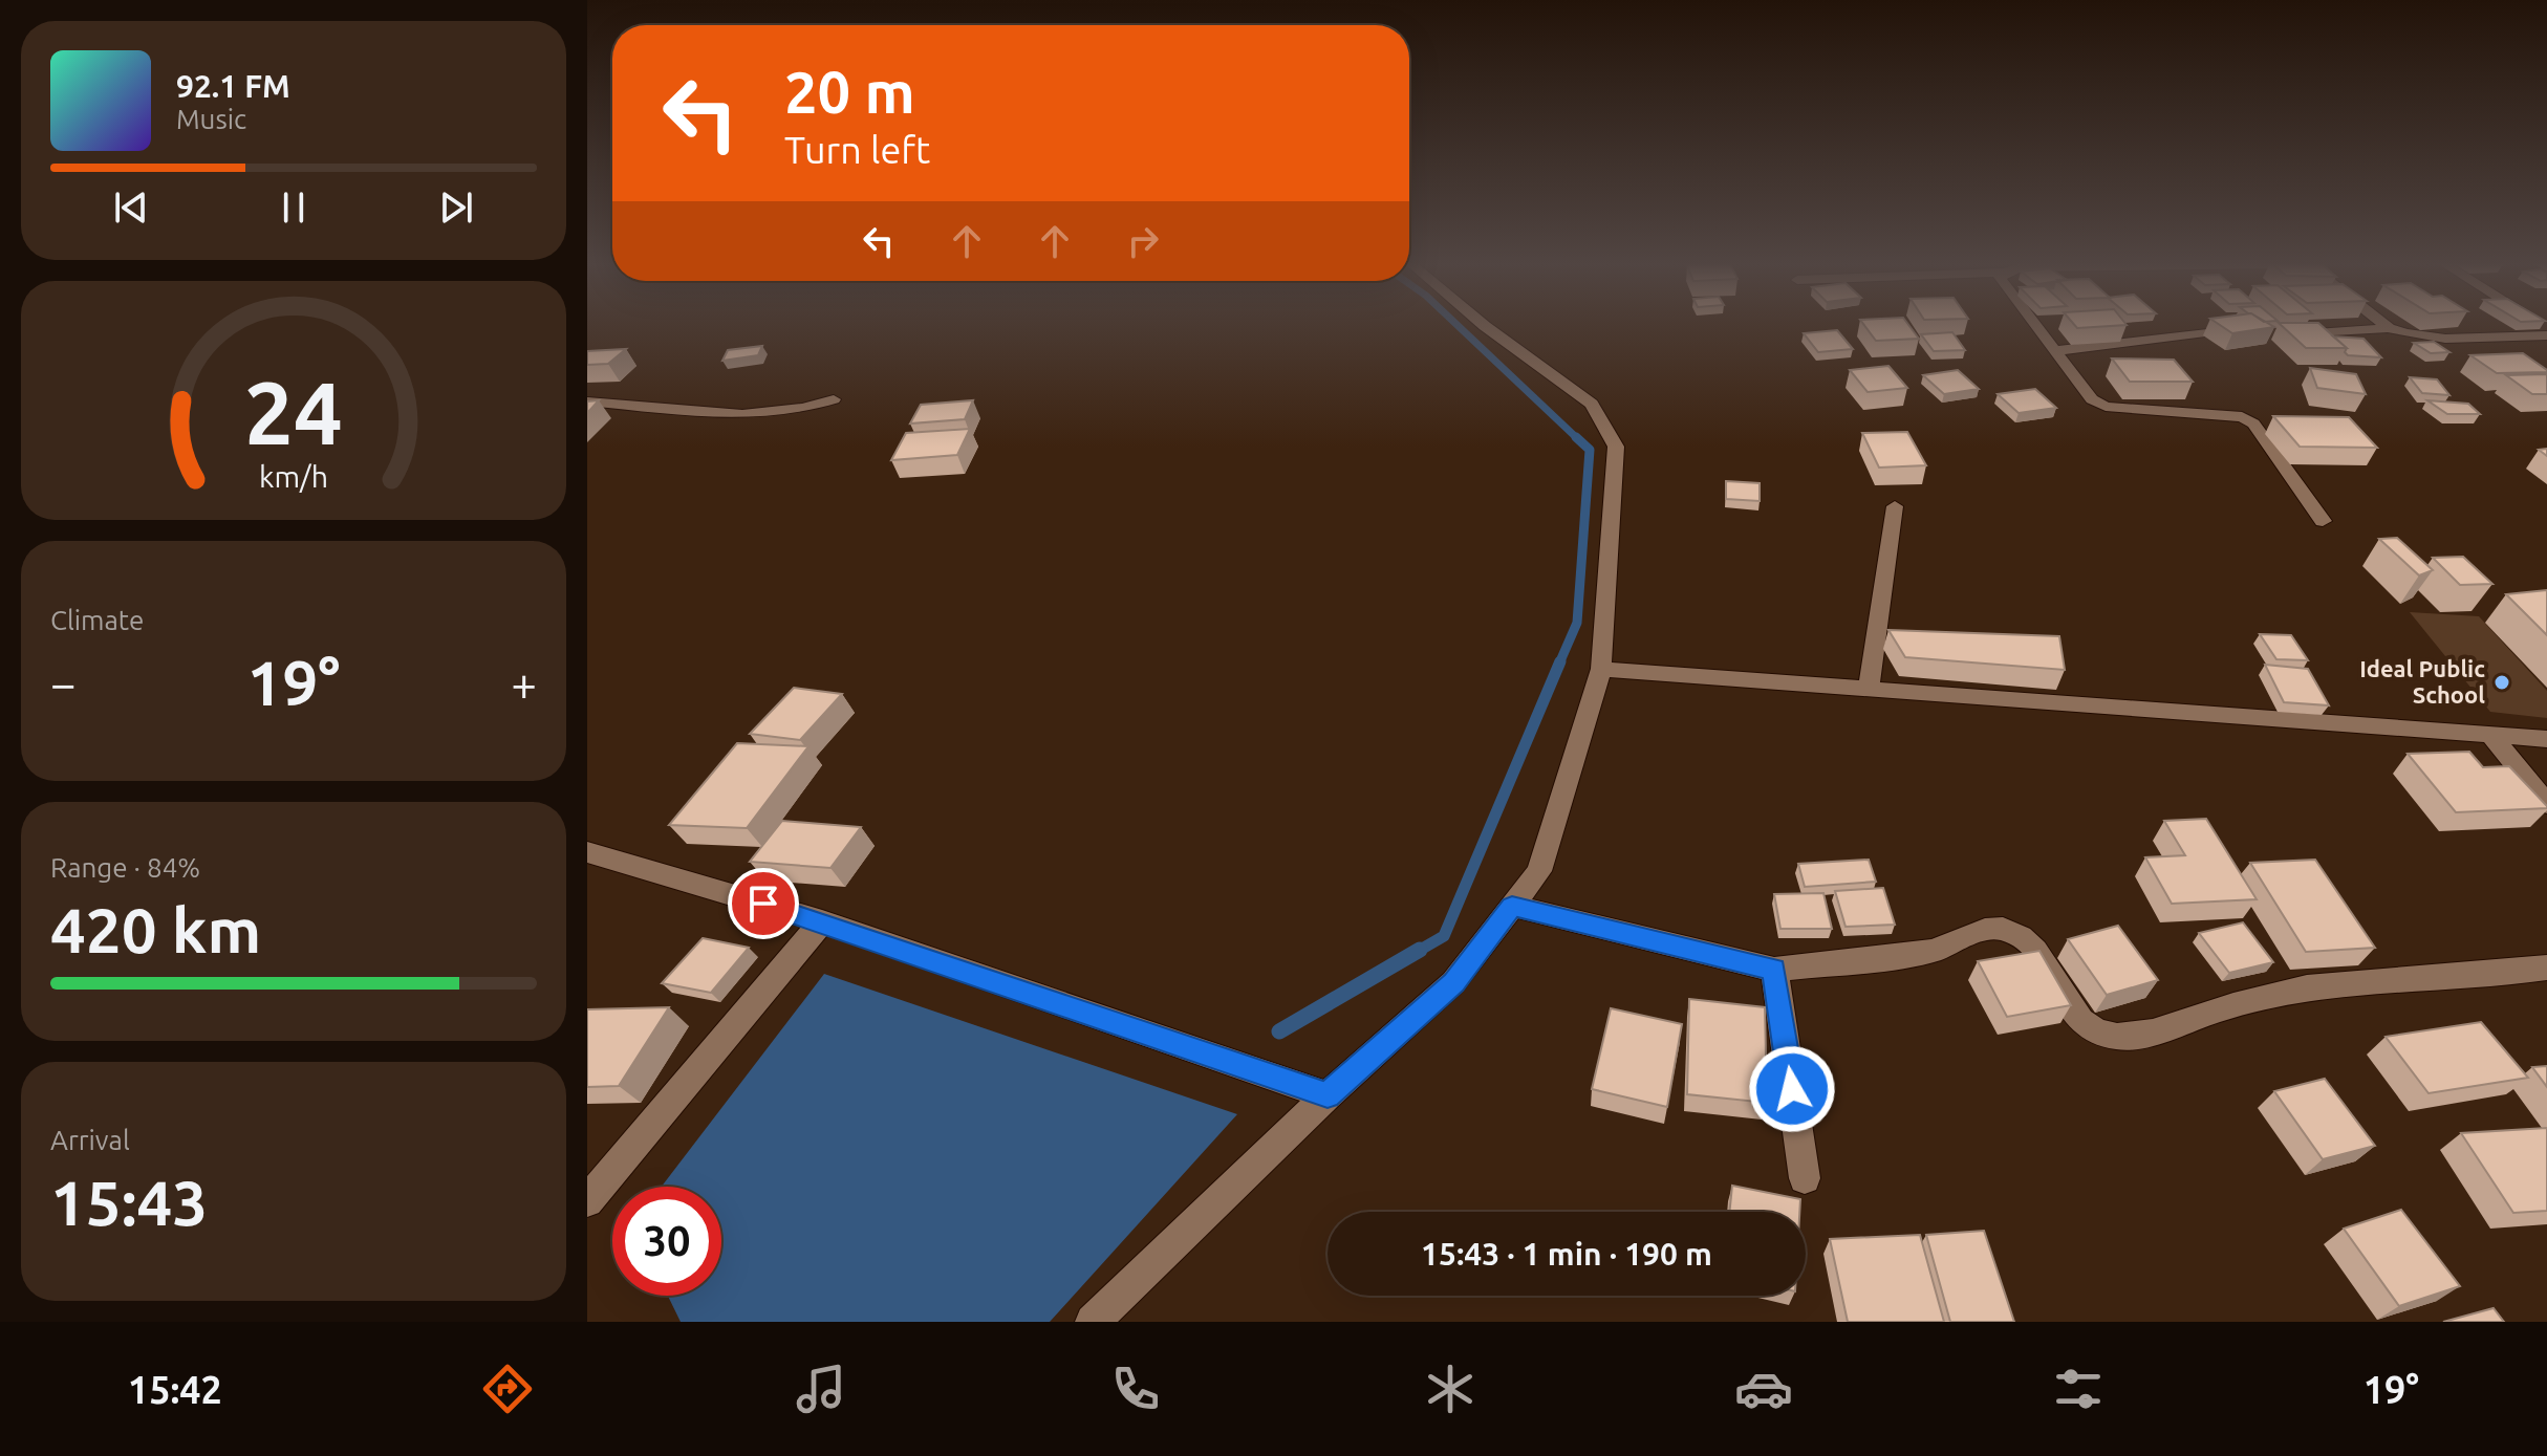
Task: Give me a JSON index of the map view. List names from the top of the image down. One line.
{"places":["Ideal Public School"],"page":{"turn":["20 m","Turn left"],"song":["92.1 FM","Music"],"tile":["Climate",["Range · 84%","420 km"],["Arrival","15:43"]],"heat":["−","19°","+"],"limit":"30","trip":"15:43 · 1 min · 190 m","tabs":["15:42","19°"],"gauge":["24","km/h"]}}
